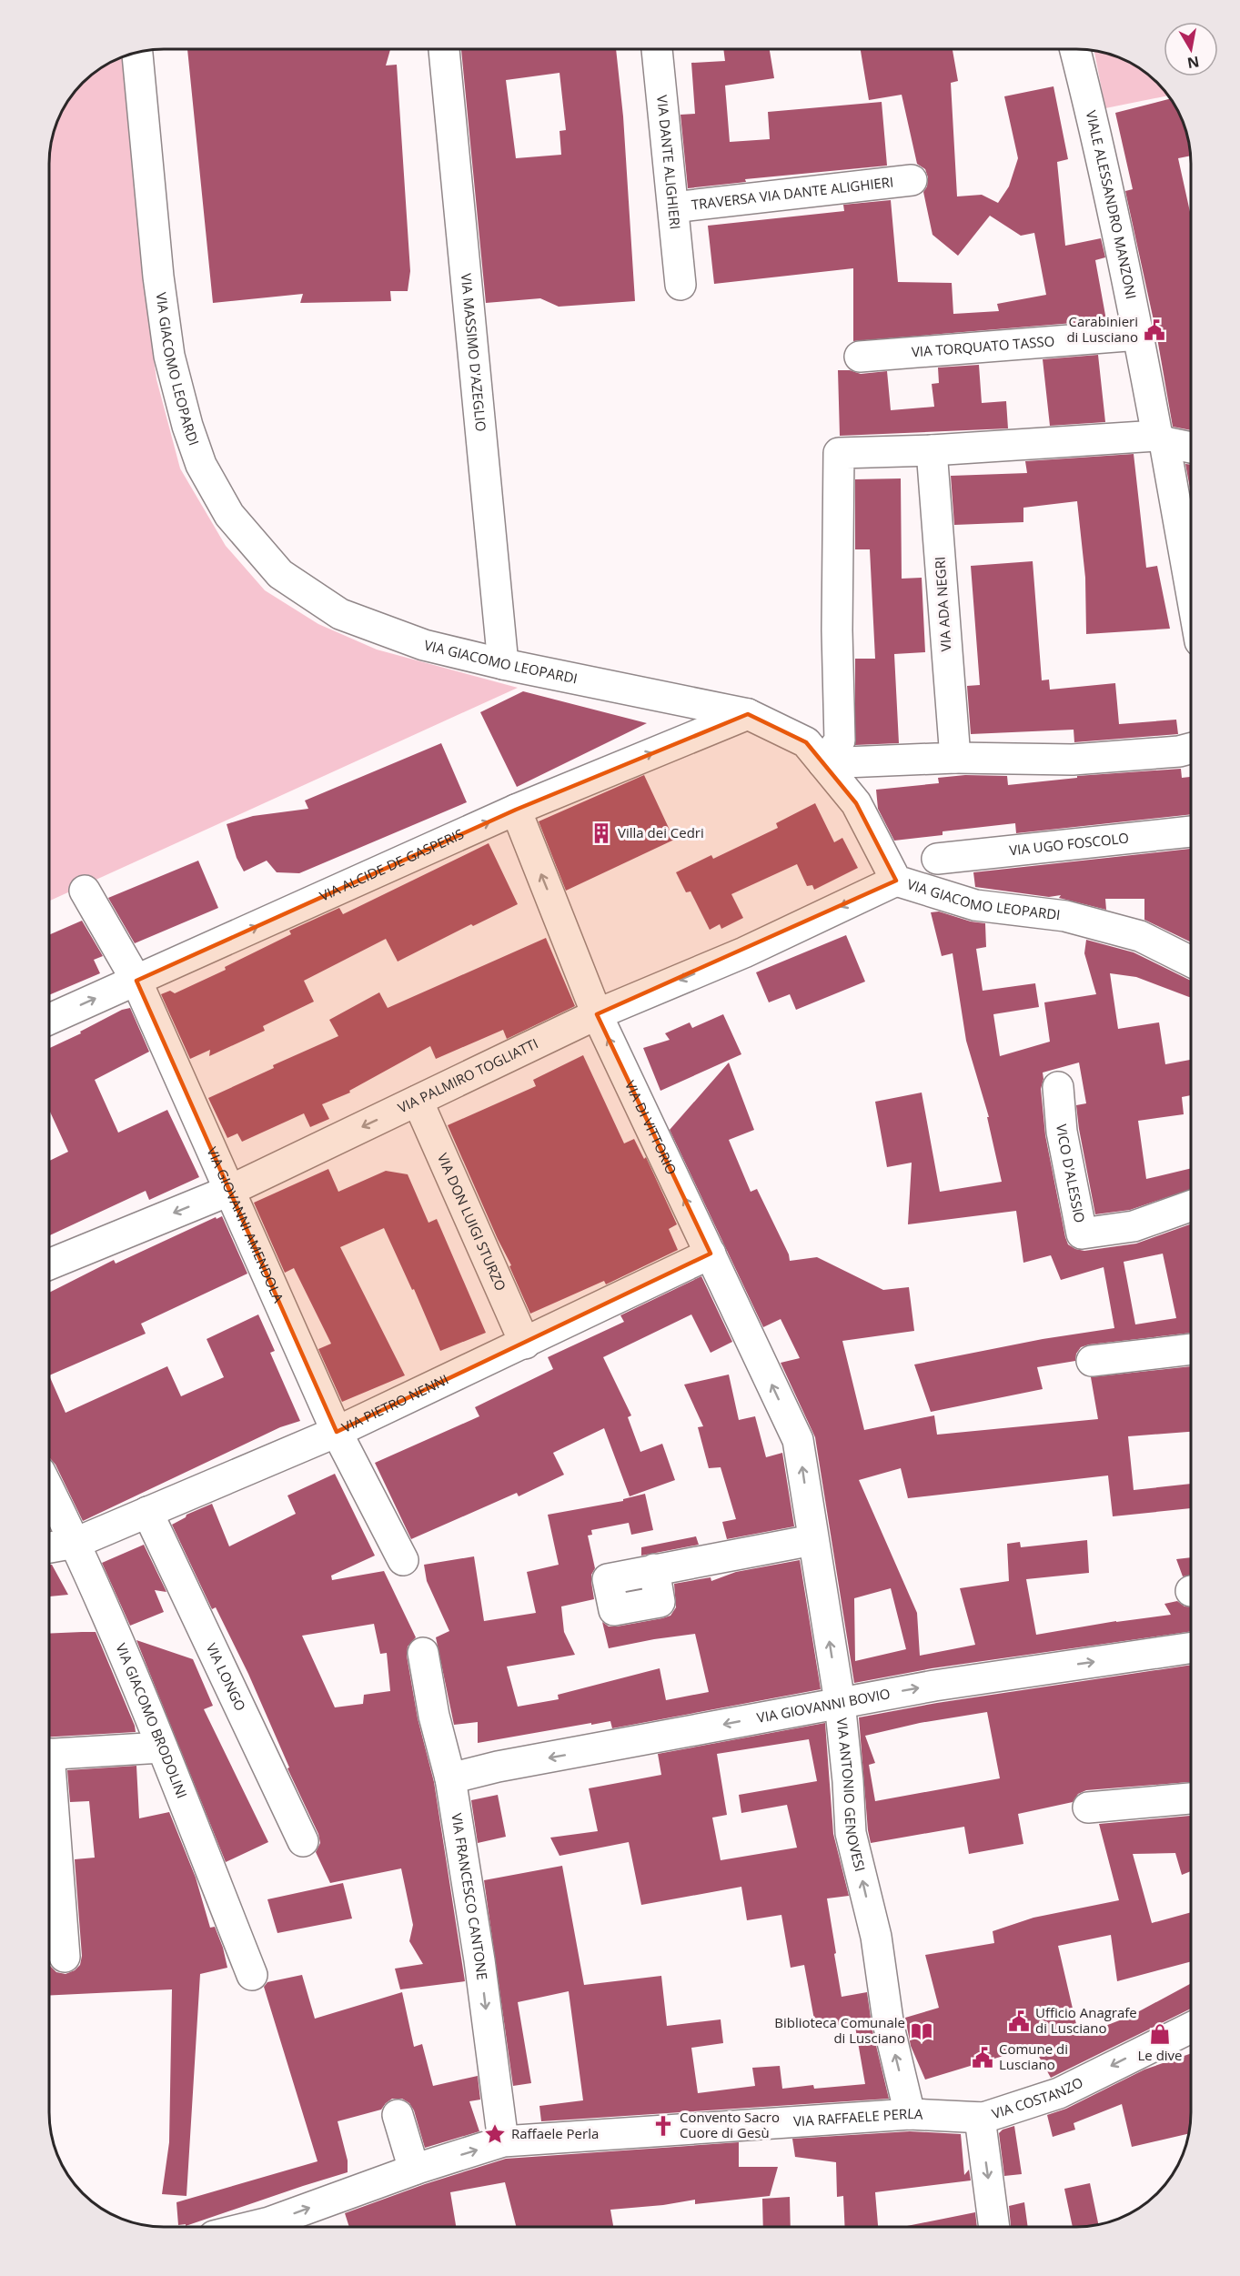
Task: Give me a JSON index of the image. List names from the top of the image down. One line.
{"streets":{"street":["VIA DANTE ALIGHIERI","TRAVERSA VIA DANTE ALIGHIERI","VIALE ALESSANDRO MANZONI","VIA TORQUATO TASSO","VIA MASSIMO D'AZEGLIO","VIA GIACOMO LEOPARDI","VIA ADA NEGRI","VIA UGO FOSCOLO","VIA ALCIDE DE GASPERIS","VIA PALMIRO TOGLIATTI","VIA DI VITTORIO","VICO D'ALESSIO","VIA DON LUIGI STURZO","VIA GIOVANNI AMENDOLA","VIA PIETRO NENNI","VIA LONGO","VIA GIOVANNI BOVIO","VIA GIACOMO BRODOLINI","VIA ANTONIO GENOVESI","VIA FRANCESCO CANTONE","VIA COSTANZO","VIA RAFFAELE PERLA"]},"crossings":[["VIA DANTE ALIGHIERI","TRAVERSA VIA DANTE ALIGHIERI"],["VIALE ALESSANDRO MANZONI","VIA TORQUATO TASSO"],["VIA MASSIMO D'AZEGLIO","VIA GIACOMO LEOPARDI"],["VIA GIACOMO LEOPARDI","VIA ALCIDE DE GASPERIS"],["VIA GIACOMO LEOPARDI","VIA PALMIRO TOGLIATTI"],["VIA ALCIDE DE GASPERIS","VIA DI VITTORIO"],["VIA ALCIDE DE GASPERIS","VIA GIOVANNI AMENDOLA"],["VIA PALMIRO TOGLIATTI","VIA DI VITTORIO"],["VIA PALMIRO TOGLIATTI","VIA DON LUIGI STURZO"],["VIA PALMIRO TOGLIATTI","VIA GIOVANNI AMENDOLA"],["VIA DI VITTORIO","VIA PIETRO NENNI"],["VIA DI VITTORIO","VIA ANTONIO GENOVESI"],["VIA DON LUIGI STURZO","VIA PIETRO NENNI"],["VIA GIOVANNI AMENDOLA","VIA PIETRO NENNI"],["VIA PIETRO NENNI","VIA LONGO"],["VIA PIETRO NENNI","VIA GIACOMO BRODOLINI"],["VIA GIOVANNI BOVIO","VIA ANTONIO GENOVESI"],["VIA GIOVANNI BOVIO","VIA FRANCESCO CANTONE"],["VIA ANTONIO GENOVESI","VIA RAFFAELE PERLA"],["VIA FRANCESCO CANTONE","VIA RAFFAELE PERLA"],["VIA COSTANZO","VIA RAFFAELE PERLA"]],"one_way":["VIA ALCIDE DE GASPERIS","VIA PALMIRO TOGLIATTI","VIA DI VITTORIO","VIA ANTONIO GENOVESI","VIA FRANCESCO CANTONE","VIA COSTANZO","VIA RAFFAELE PERLA"],"places":{"public building":["Carabinieri di Lusciano","Ufficio Anagrafe di Lusciano","Comune di Lusciano"],"building":["Villa dei Cedri"],"library":["Biblioteca Comunale di Lusciano"],"shop":["Le dive"],"church":["Convento Sacro Cuore di Gesù"],"place":["Raffaele Perla"]},"north":"bottom"}
